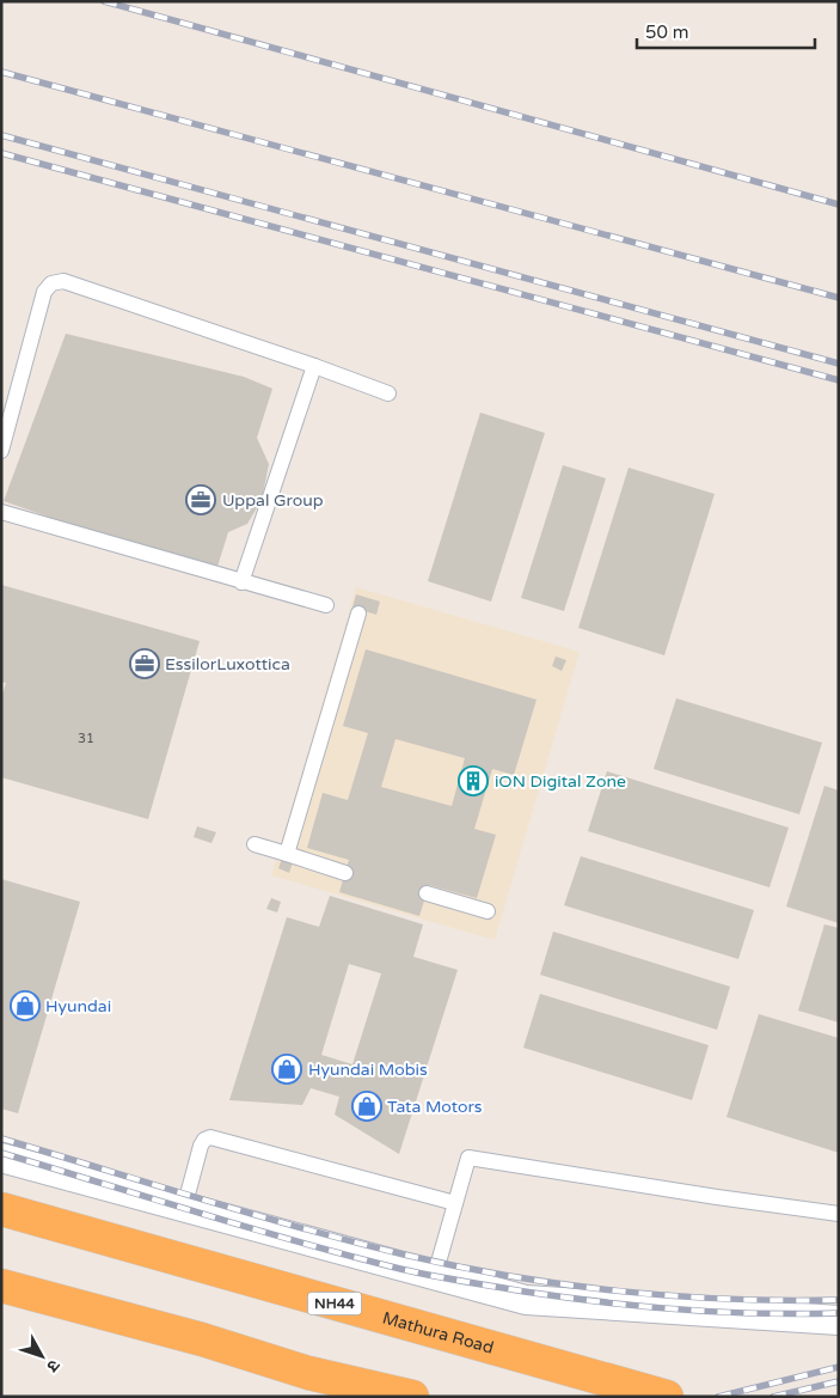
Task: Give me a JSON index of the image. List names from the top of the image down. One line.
{"streets":{"highway":["NH44","Mathura Road"]},"places":{"office":["Uppal Group","EssilorLuxottica"],"building":["iON Digital Zone"],"shop":["Hyundai","Hyundai Mobis","Tata Motors"]},"house_numbers":["31"],"scale_bar":"50 m","north":"bottom right"}
